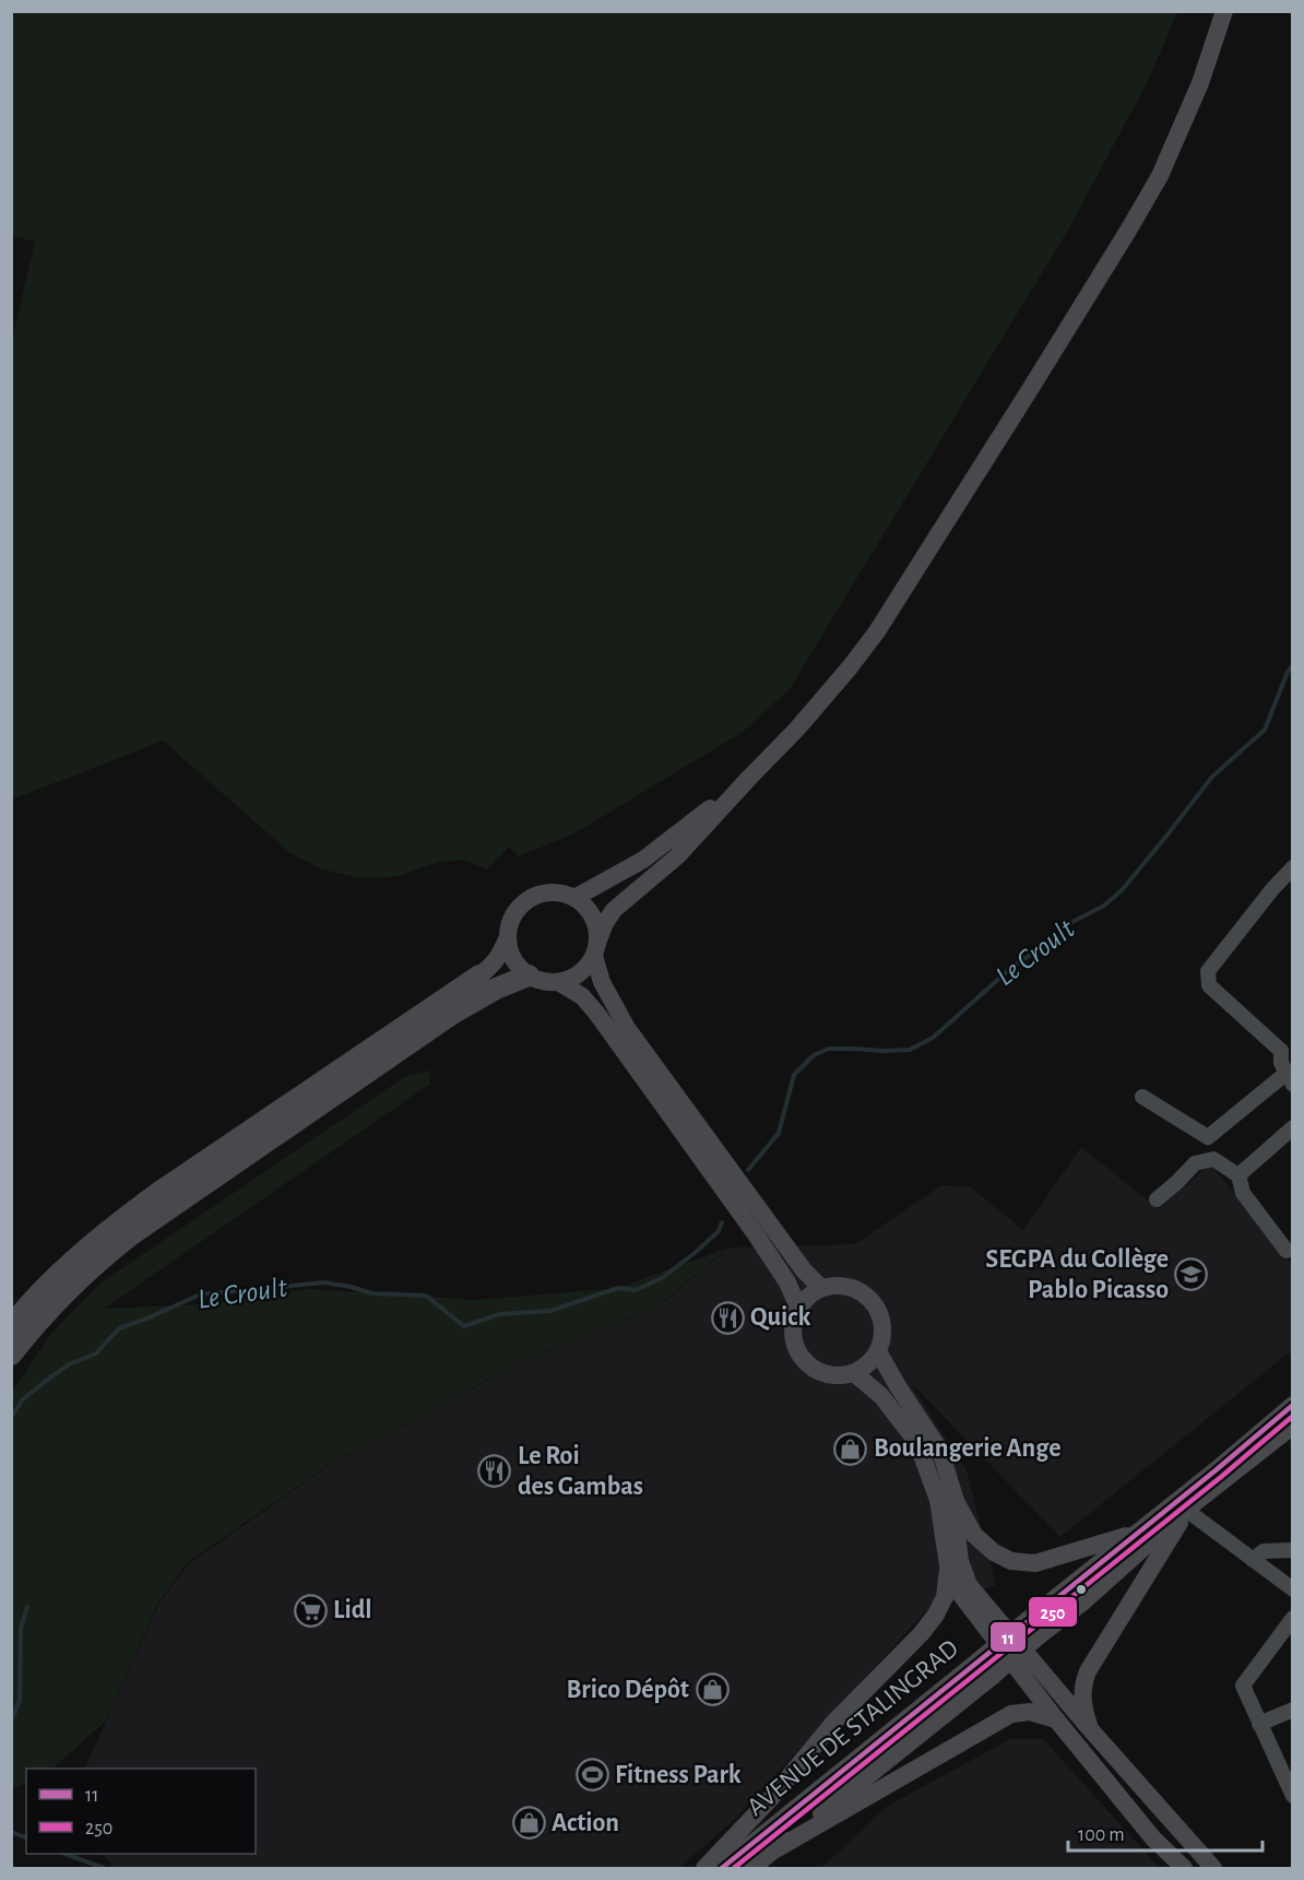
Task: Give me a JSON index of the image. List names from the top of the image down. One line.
{"streets":{"main road":["AVENUE DE STALINGRAD"]},"water":["Le Croult"],"places":{"school or university":["SEGPA du Collège Pablo Picasso"],"restaurant":["Quick","Le Roi des Gambas"],"shop":["Boulangerie Ange","Brico Dépôt","Action"],"supermarket":["Lidl"],"sports":["Fitness Park"]},"lines":["transit line 11","transit line 250"],"legend":["11","250"],"scale_bar":"100 m"}
